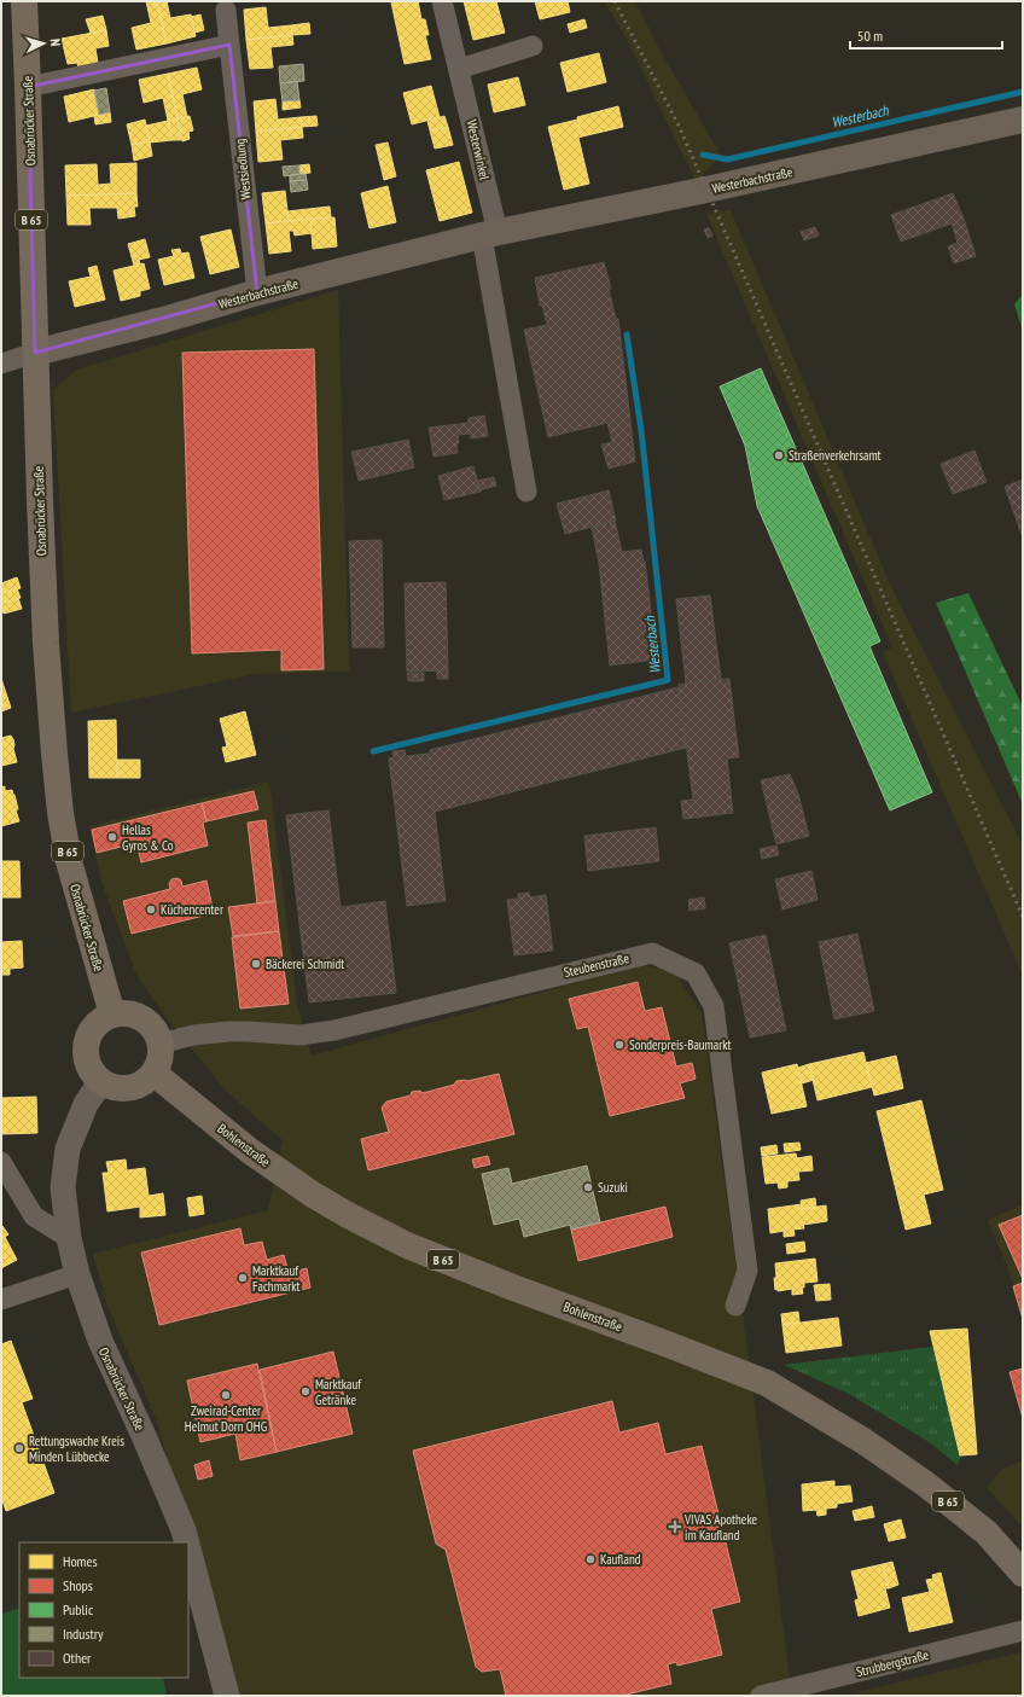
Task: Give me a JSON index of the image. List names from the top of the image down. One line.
{"streets":{"main road":["Osnabrücker Straße","Westerbachstraße","B 65","Bohlenstraße"],"street":["Westerwinkel","Westsiedlung","Steubenstraße","Strubbergstraße"]},"crossings":[["Osnabrücker Straße","Westerbachstraße"],["Osnabrücker Straße","Steubenstraße"],["Osnabrücker Straße","Bohlenstraße"],["Westerwinkel","Westerbachstraße"],["Westsiedlung","Westerbachstraße"],["Steubenstraße","Bohlenstraße"]],"water":["Westerbach"],"places":{"other":["Straßenverkehrsamt","Hellas Gyros & Co","Küchencenter","Bäckerei Schmidt","Sonderpreis-Baumarkt","Suzuki","Marktkauf Fachmarkt","Marktkauf Getränke","Zweirad-Center Helmut Dorn OHG","Rettungswache Kreis Minden Lübbecke","Kaufland"],"health":["VIVAS Apotheke im Kaufland"]},"legend":["Homes","Shops","Public","Industry","Other"],"scale_bar":"50 m","north":"right"}
